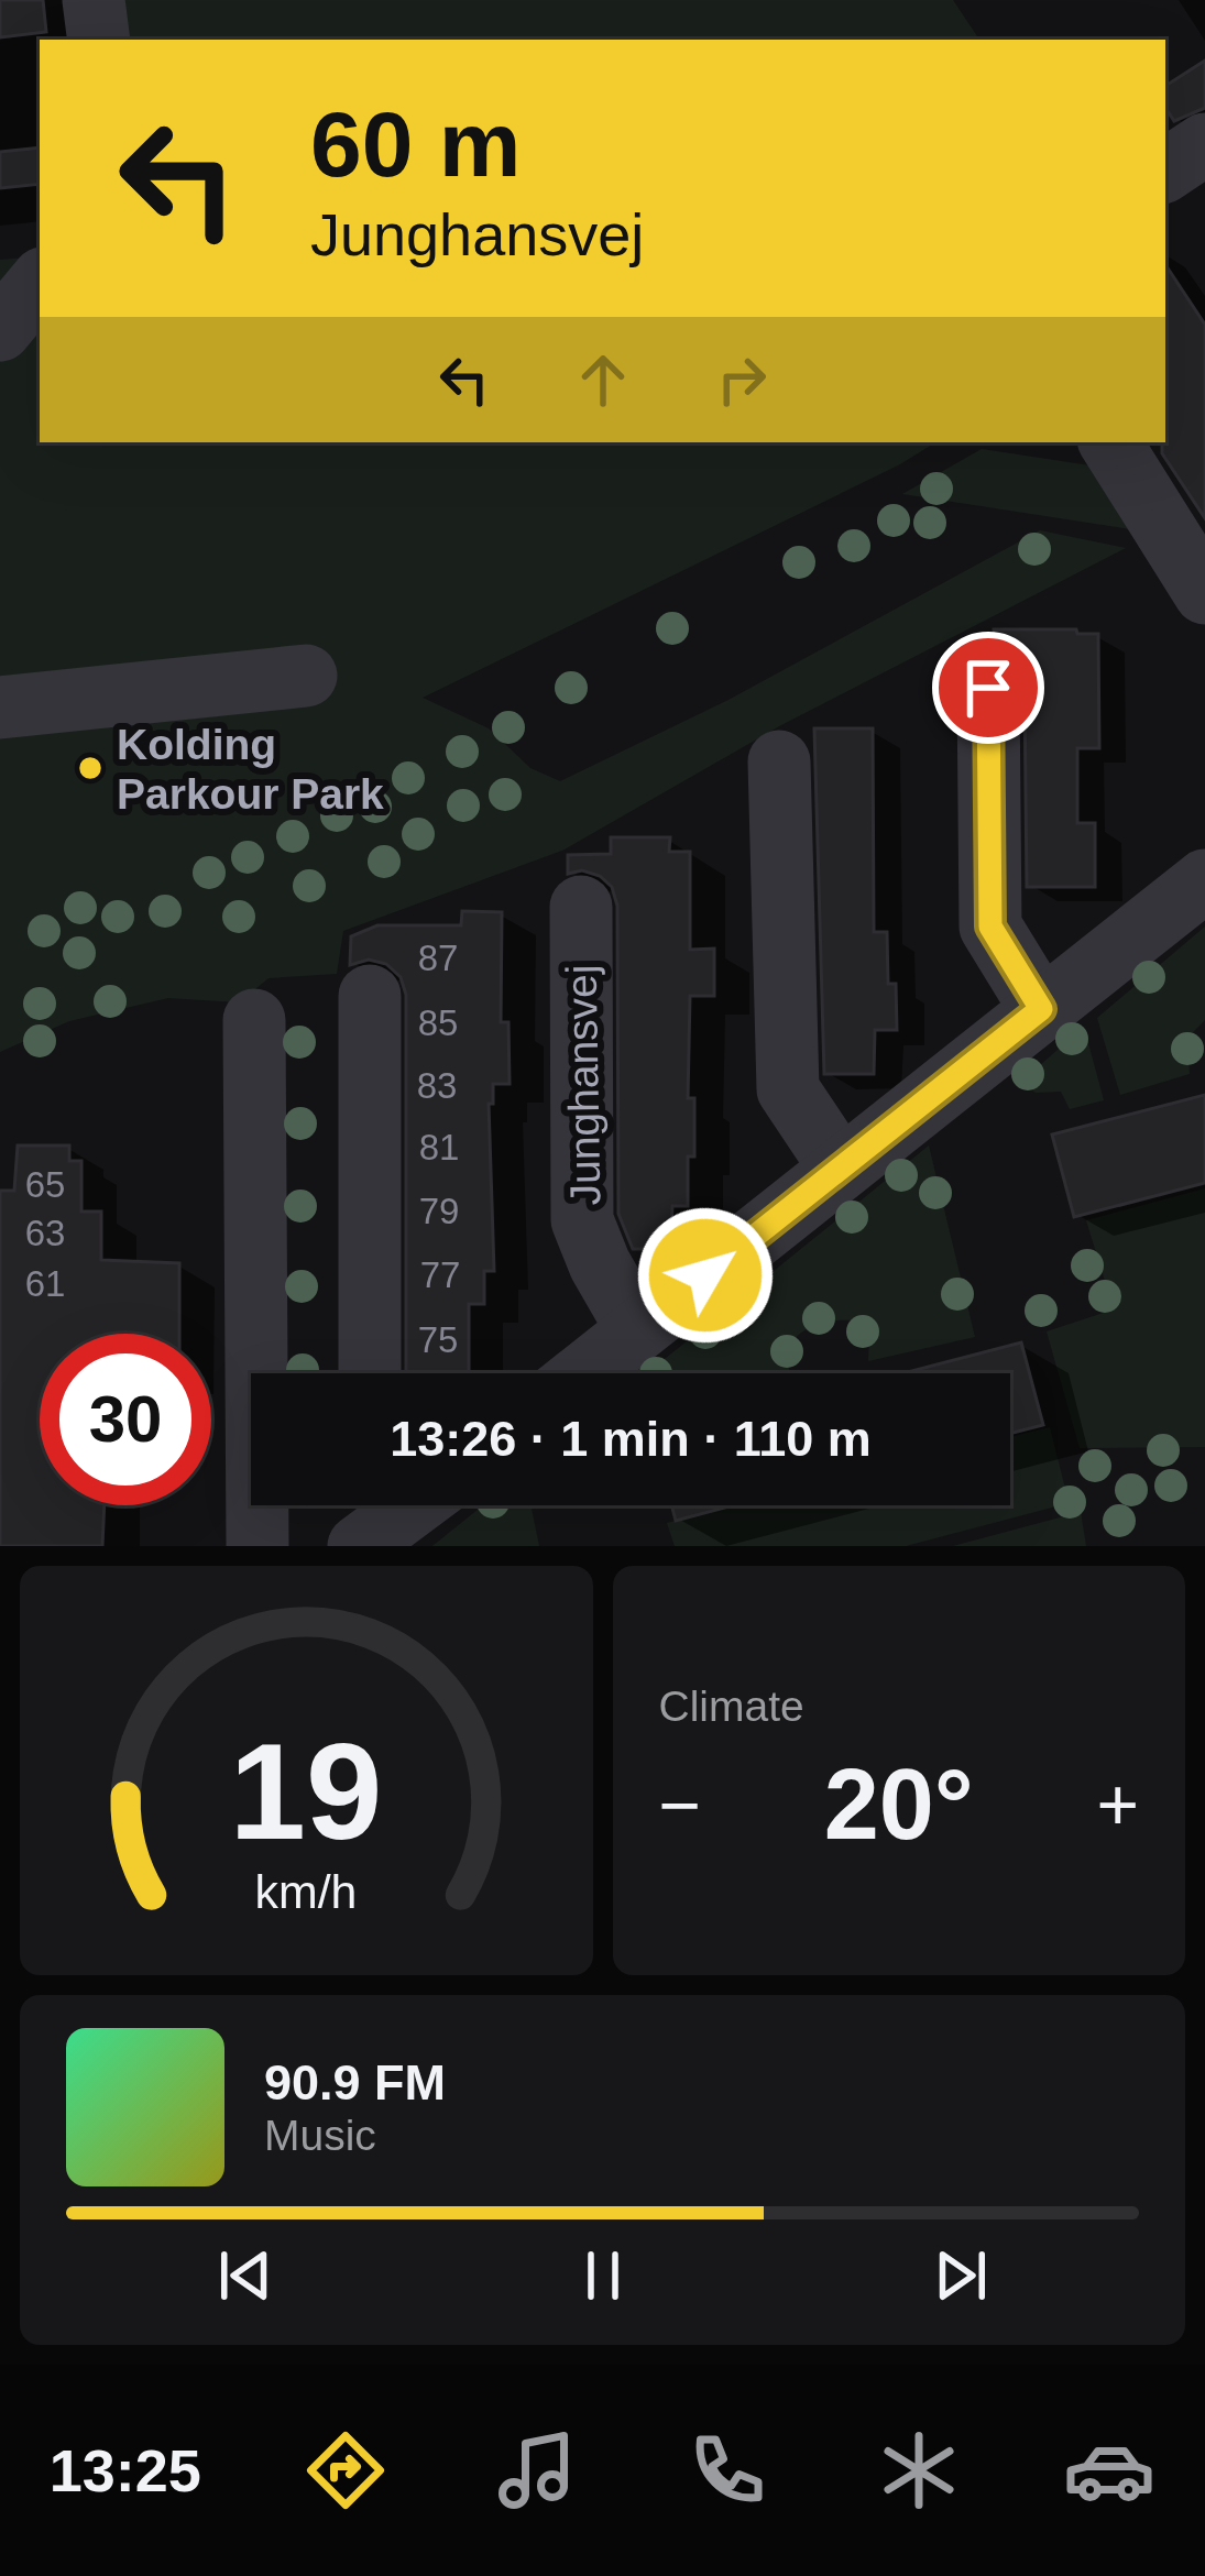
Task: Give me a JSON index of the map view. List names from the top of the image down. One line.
{"streets":{"street":["Junghansvej"]},"places":["Kolding Parkour Park"],"house_numbers":["87","85","83","81","65","79","63","77","61","75"],"page":{"turn":["60 m","Junghansvej"],"limit":"30","trip":"13:26 · 1 min · 110 m","tile":"Climate","heat":["−","20°","+"],"song":["90.9 FM","Music"],"tabs":"13:25","gauge":["19","km/h"]}}
